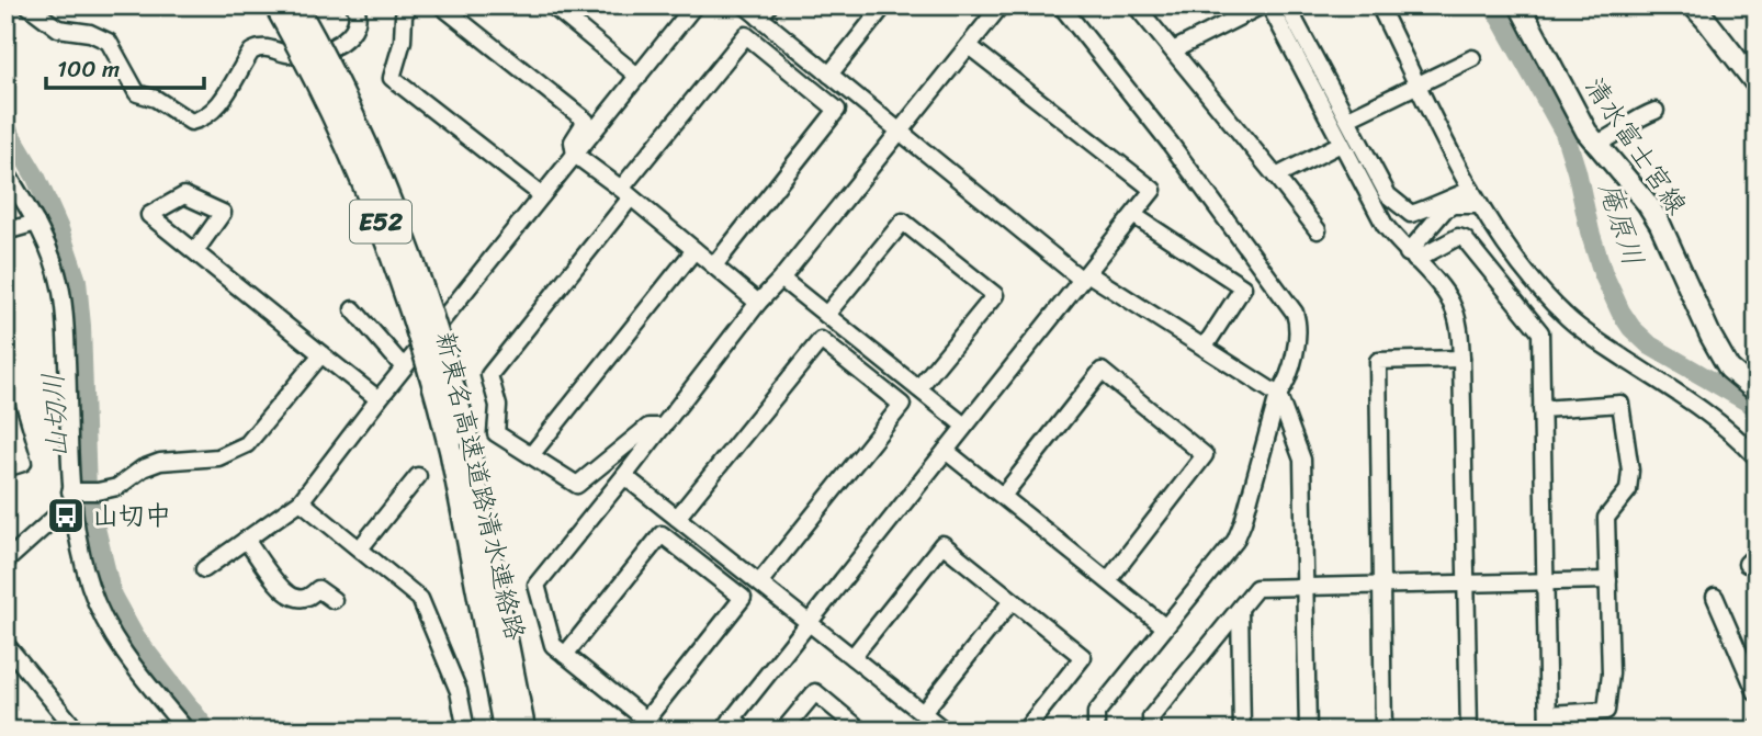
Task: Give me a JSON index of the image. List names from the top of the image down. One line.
{"streets":{"highway":["E52","新東名高速道路清水連絡路"],"main road":["清水富士宮線"]},"water":["庵原川","山切川"],"places":{"bus stop":["山切中"]},"scale_bar":"100 m"}
